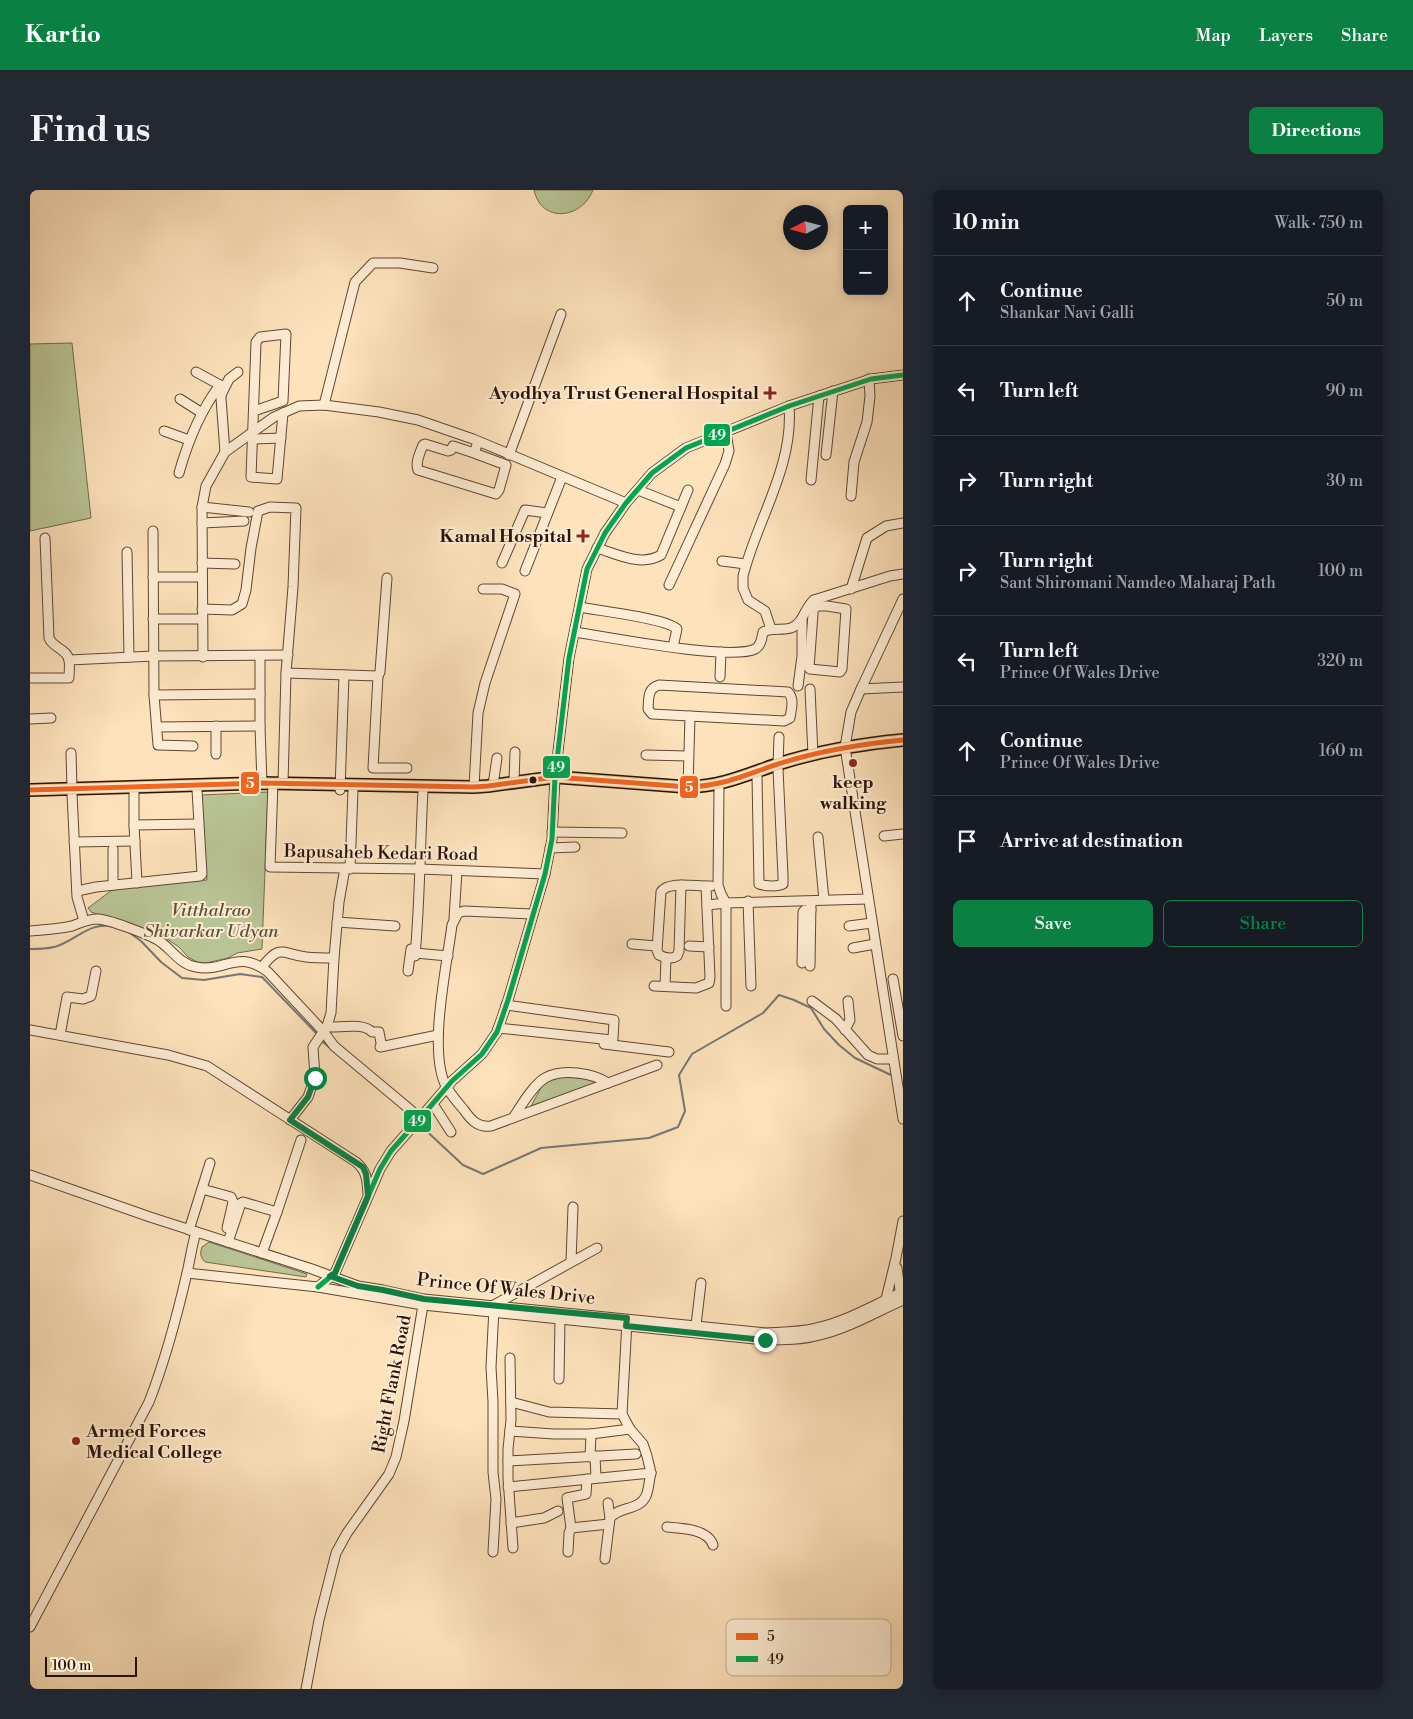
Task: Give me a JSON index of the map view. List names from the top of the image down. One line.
{"streets":{"street":["Bapusaheb Kedari Road","Prince Of Wales Drive","Right Flank Road"]},"crossings":[["Prince Of Wales Drive","Right Flank Road"]],"parks":["Vitthalrao Shivarkar Udyan"],"places":{"health":["Ayodhya Trust General Hospital","Kamal Hospital"],"other":["keep walking","Armed Forces Medical College"]},"lines":["transit line 49","transit line 5"],"legend":["5","49"],"scale_bar":"100 m","north":"left","page":{"header":"Kartio","nav":["Map","Layers","Share"],"buttons":["Directions",["Save","Share"]],"title":"Find us","heading":["10 min","Walk · 750 m"],"map_buttons":["+","−"],"list":[["Continue","Shankar Navi Galli","50 m"],["Turn left","90 m"],["Turn right","30 m"],["Turn right","Sant Shiromani Namdeo Maharaj Path","100 m"],["Turn left","Prince Of Wales Drive","320 m"],["Continue","Prince Of Wales Drive","160 m"],"Arrive at destination"],"scale":"100 m"}}
